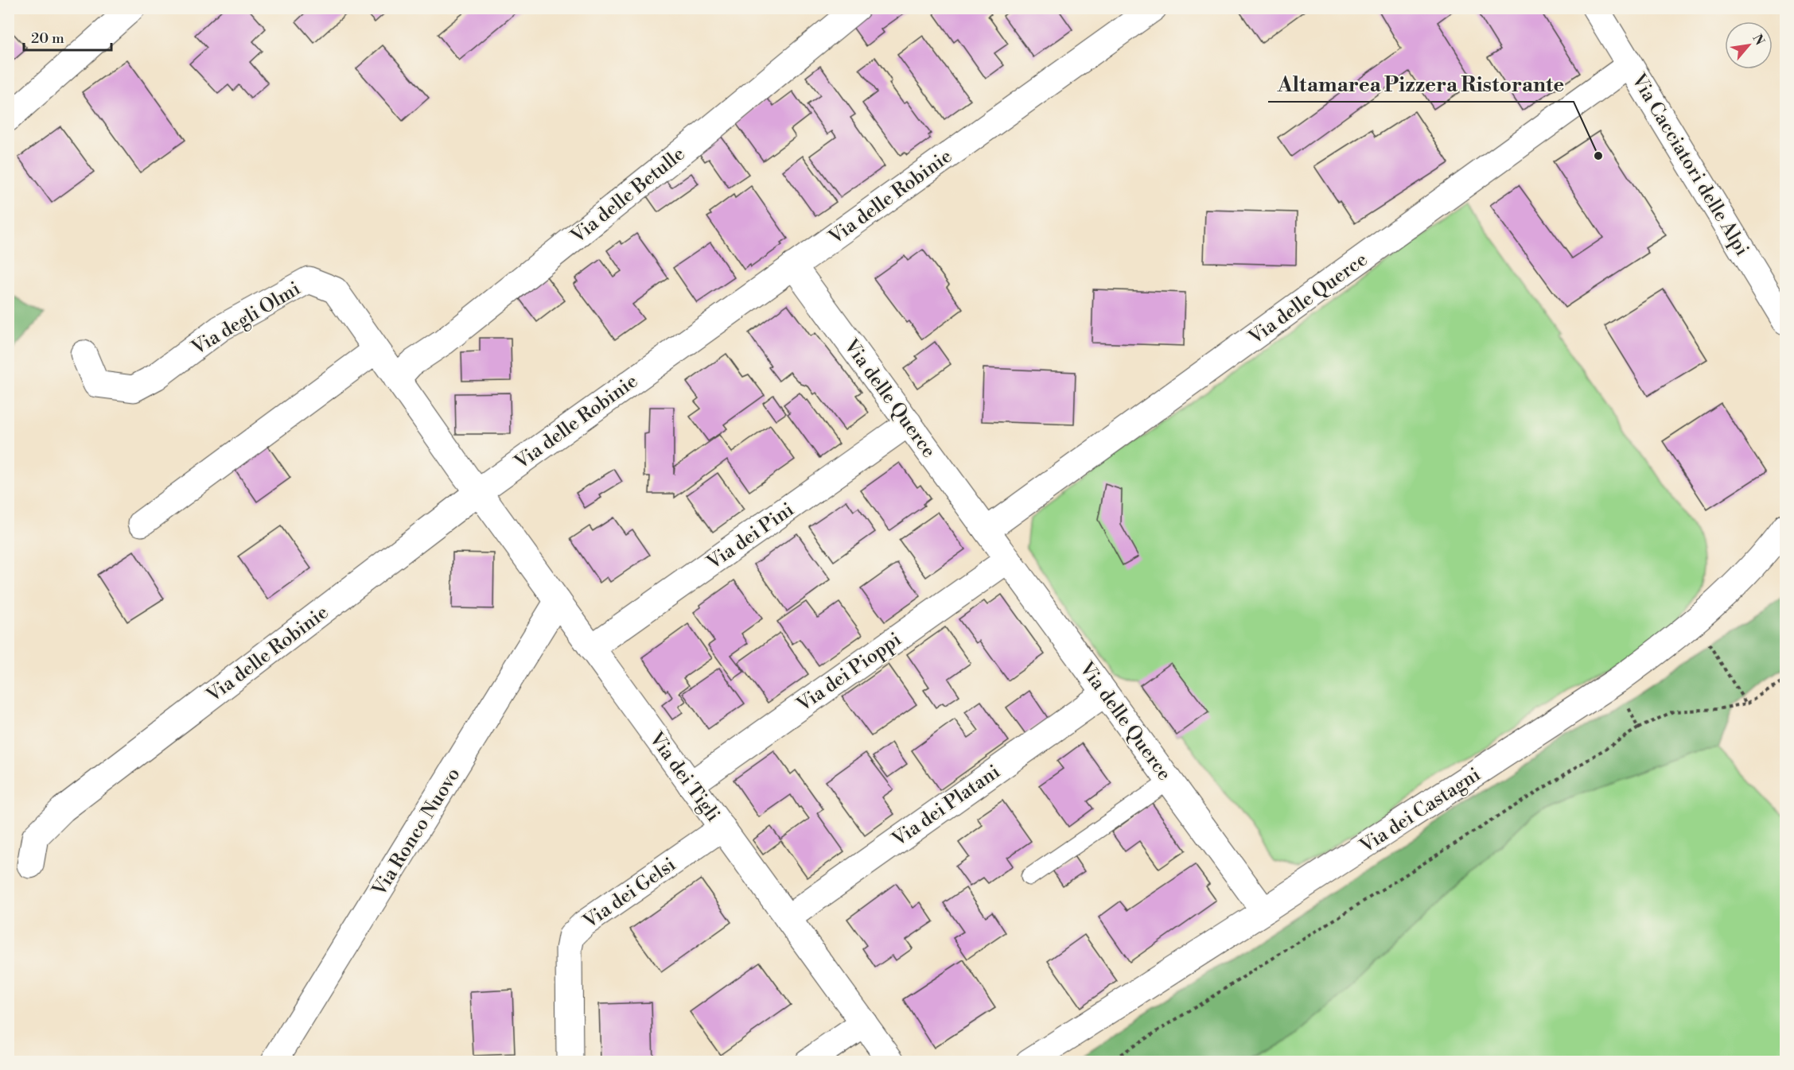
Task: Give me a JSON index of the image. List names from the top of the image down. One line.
{"streets":{"street":["Via Cacciatori delle Alpi","Via delle Betulle","Via delle Robinie","Via delle Querce","Via degli Olmi","Via dei Pini","Via dei Pioppi","Via dei Tigli","Via dei Platani","Via dei Castagni","Via Ronco Nuovo","Via dei Gelsi"]},"crossings":[["Via Cacciatori delle Alpi","Via delle Querce"],["Via delle Betulle","Via degli Olmi"],["Via delle Robinie","Via delle Querce"],["Via delle Robinie","Via degli Olmi"],["Via delle Robinie","Via dei Tigli"],["Via delle Querce","Via dei Pini"],["Via delle Querce","Via dei Pioppi"],["Via delle Querce","Via dei Platani"],["Via delle Querce","Via dei Castagni"],["Via degli Olmi","Via dei Tigli"],["Via dei Pini","Via dei Tigli"],["Via dei Pioppi","Via dei Tigli"],["Via dei Tigli","Via dei Platani"],["Via dei Tigli","Via Ronco Nuovo"],["Via dei Tigli","Via dei Gelsi"]],"places":["Altamarea Pizzera Ristorante"],"scale_bar":"20 m","north":"top right"}
